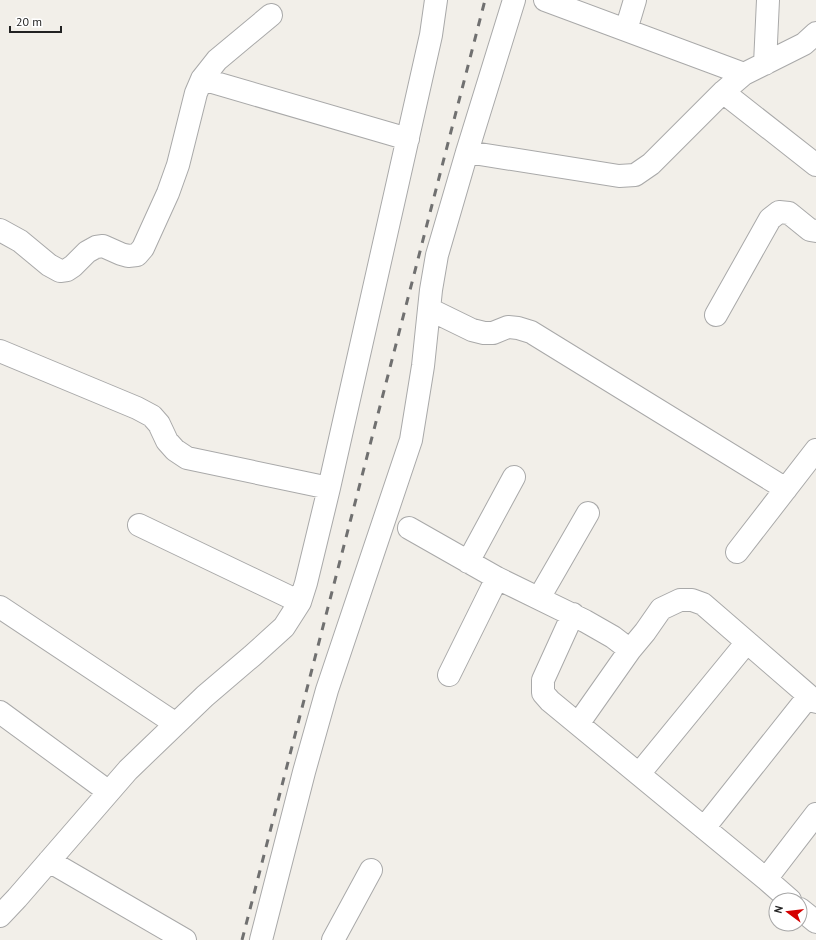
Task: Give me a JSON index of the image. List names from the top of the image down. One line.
{"scale_bar":"20 m","north":"left"}
